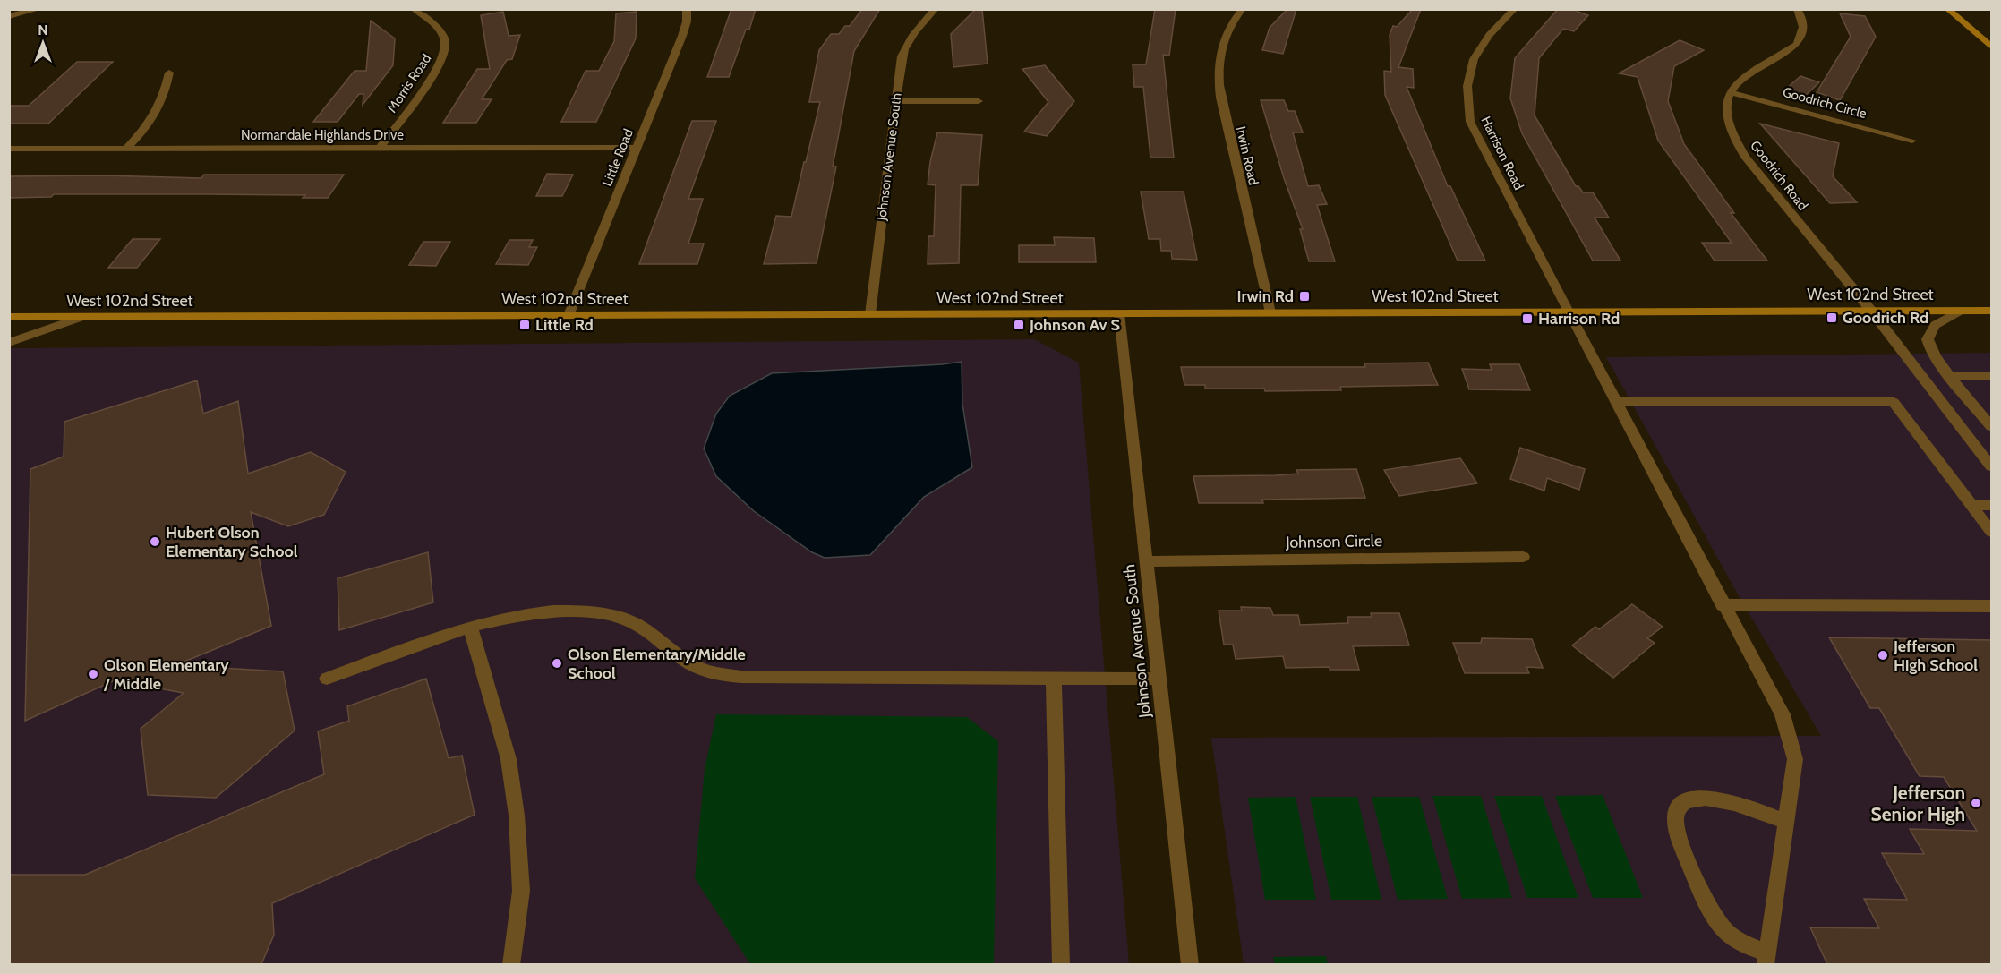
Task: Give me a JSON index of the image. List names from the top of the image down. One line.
{"streets":{"street":["Morris Road","Goodrich Circle","Normandale Highlands Drive","Harrison Road","Irwin Road","Johnson Avenue South","Little Road","Goodrich Road","West 102nd Street","Johnson Circle"]},"crossings":[["Morris Road","Normandale Highlands Drive"],["Goodrich Circle","Goodrich Road"],["Normandale Highlands Drive","Little Road"],["Harrison Road","West 102nd Street"],["Irwin Road","West 102nd Street"],["Johnson Avenue South","West 102nd Street"],["Johnson Avenue South","Johnson Circle"],["Little Road","West 102nd Street"],["Goodrich Road","West 102nd Street"]],"places":{"transit":["Irwin Rd","Goodrich Rd","Harrison Rd","Little Rd","Johnson Av S"],"other":["Hubert Olson Elementary School","Jefferson High School","Olson Elementary/Middle School","Olson Elementary / Middle","Jefferson Senior High"]},"north":"top"}
